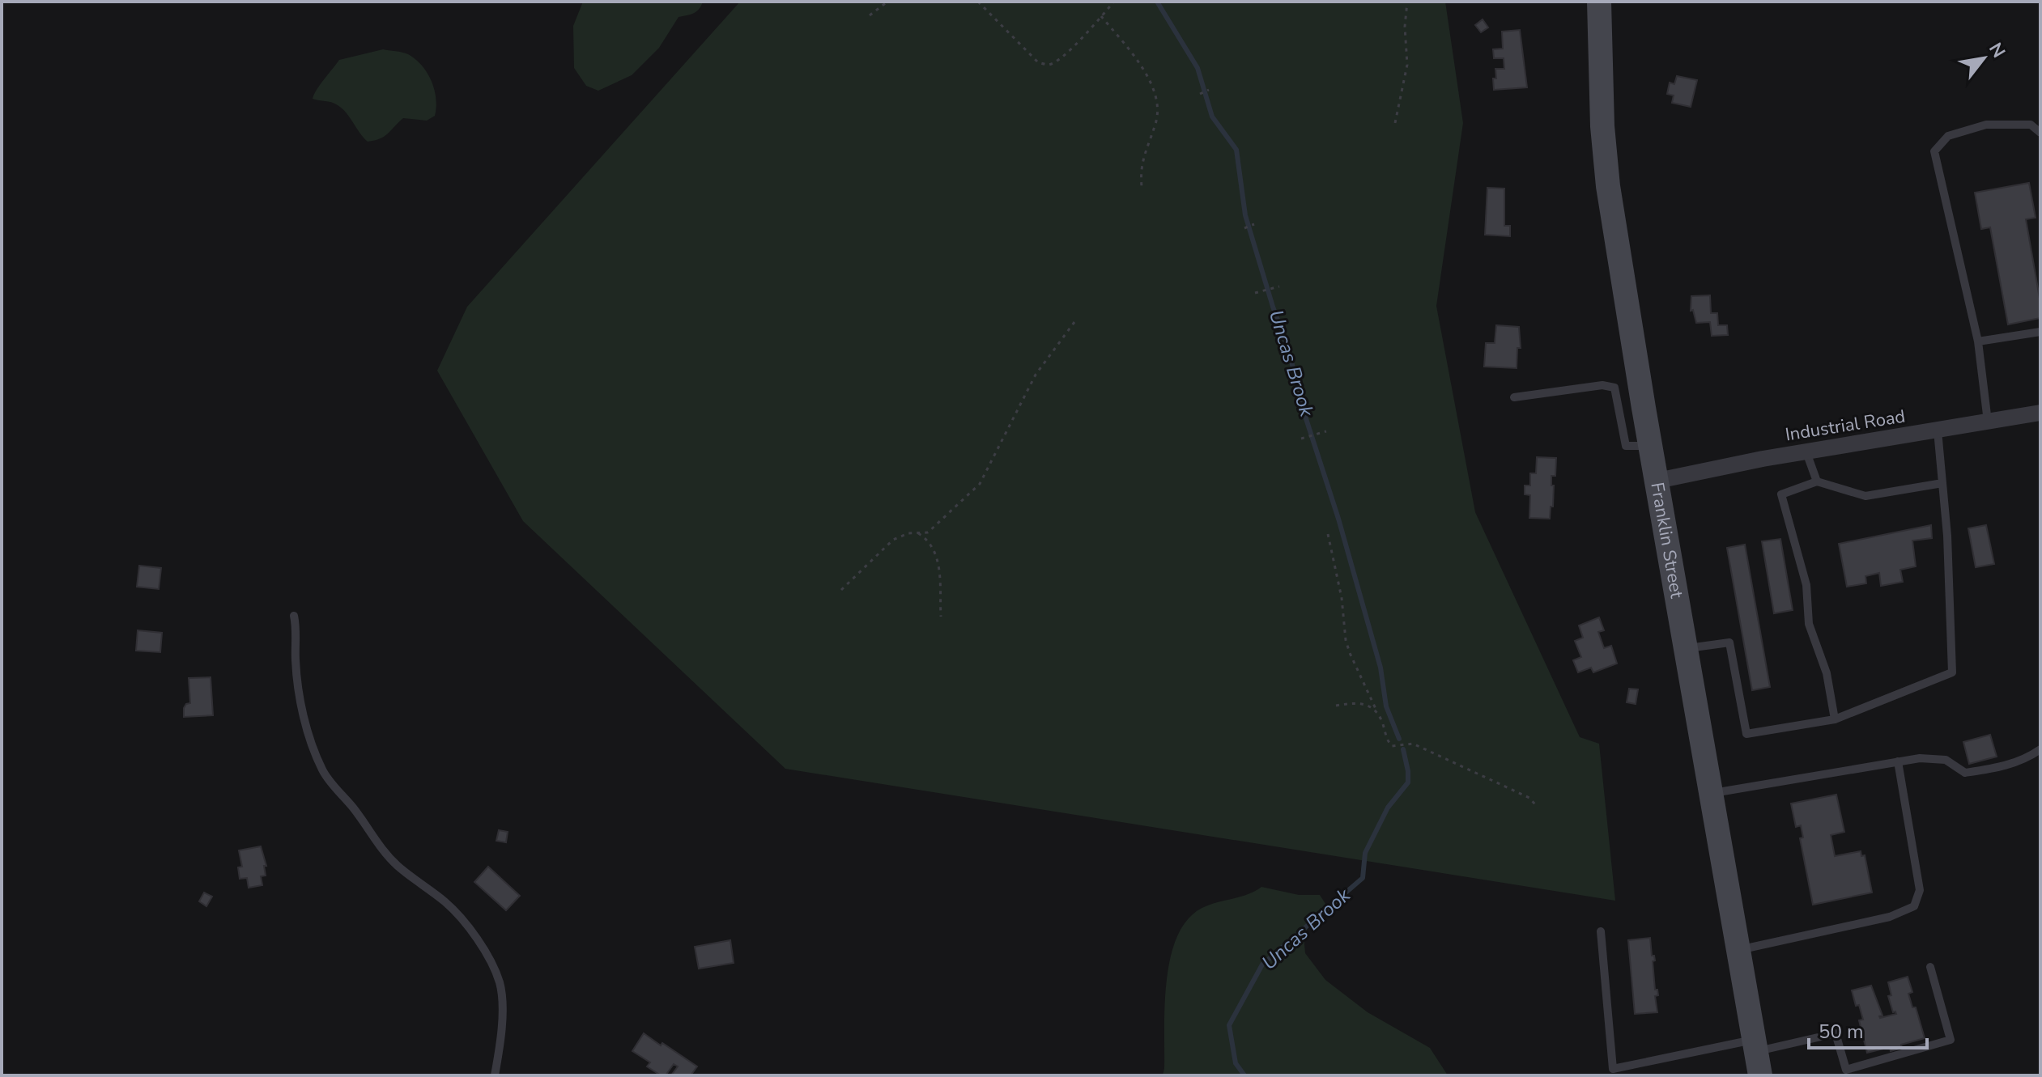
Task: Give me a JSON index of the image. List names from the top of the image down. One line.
{"streets":{"main road":["Franklin Street"],"street":["Industrial Road"]},"crossings":[["Industrial Road","Franklin Street"]],"water":["Uncas Brook"],"scale_bar":"50 m","north":"top right"}
